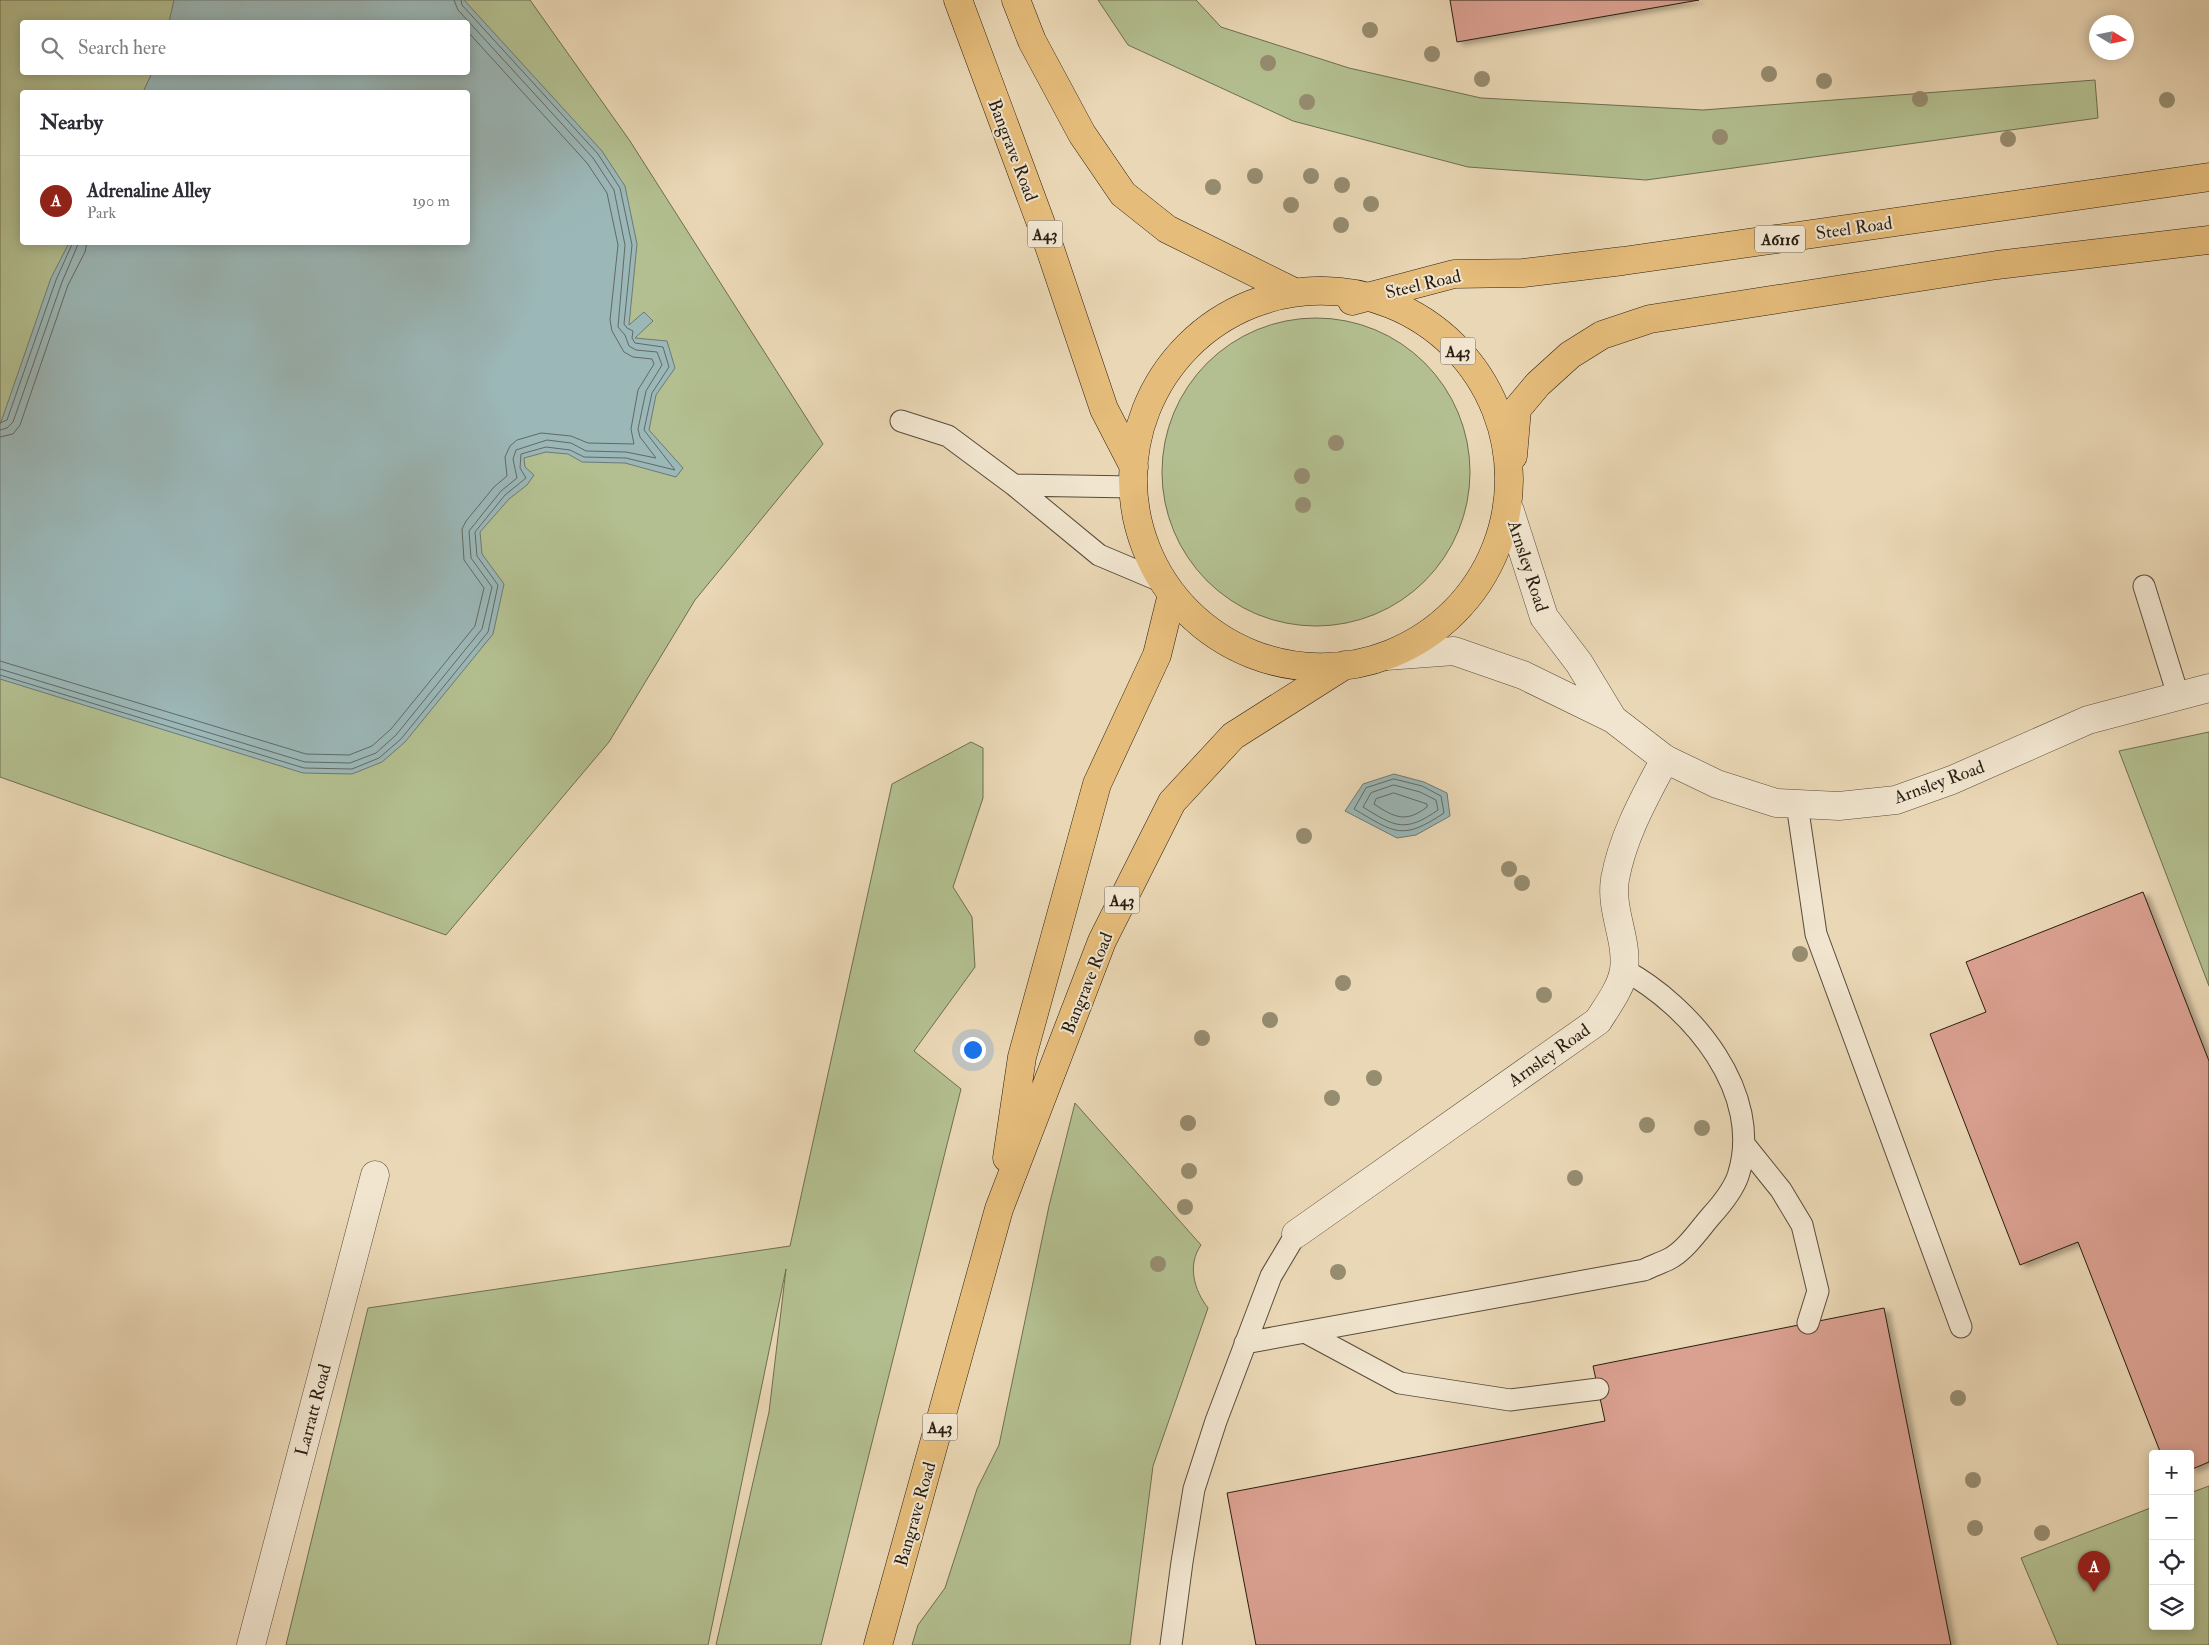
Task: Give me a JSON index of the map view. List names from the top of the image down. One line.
{"streets":{"main road":["Bangrave Road","Steel Road","A43","A6116"],"street":["Arnsley Road","Larratt Road"]},"crossings":[["Bangrave Road","A43"],["Steel Road","A43"],["A43","Arnsley Road"]],"north":"right","page":{"search":"Search here","heading":"Nearby","list":[{"mark":"A","name":"Adrenaline Alley","note":"Park","value":"190 m"}],"map_buttons":["+","−"],"pins":"A"}}
